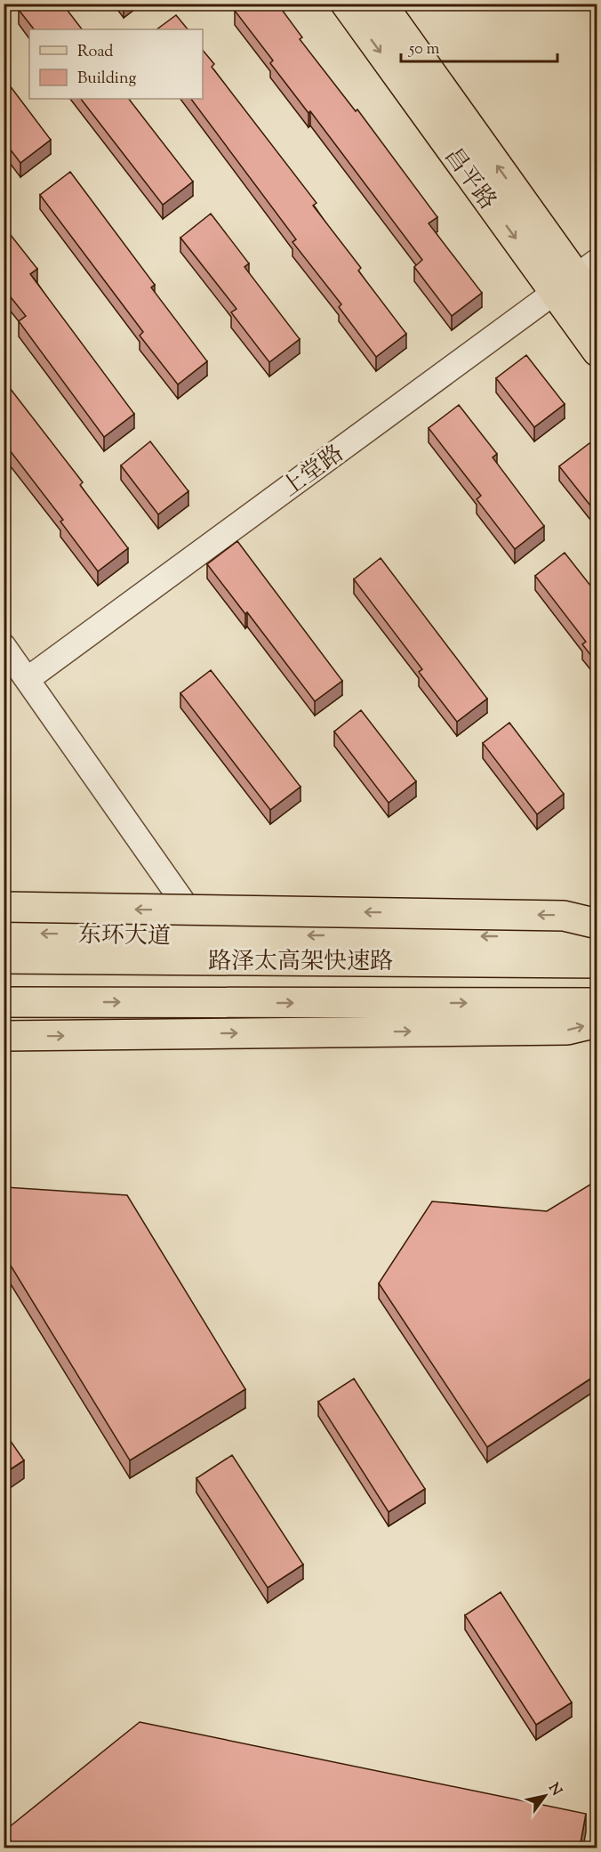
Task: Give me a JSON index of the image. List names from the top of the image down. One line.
{"streets":{"main road":["昌平路","东环大道","路泽太高架快速路"],"street":["上堂路"]},"crossings":[["昌平路","上堂路"]],"legend":["Road","Building"],"scale_bar":"50 m","north":"top right"}
